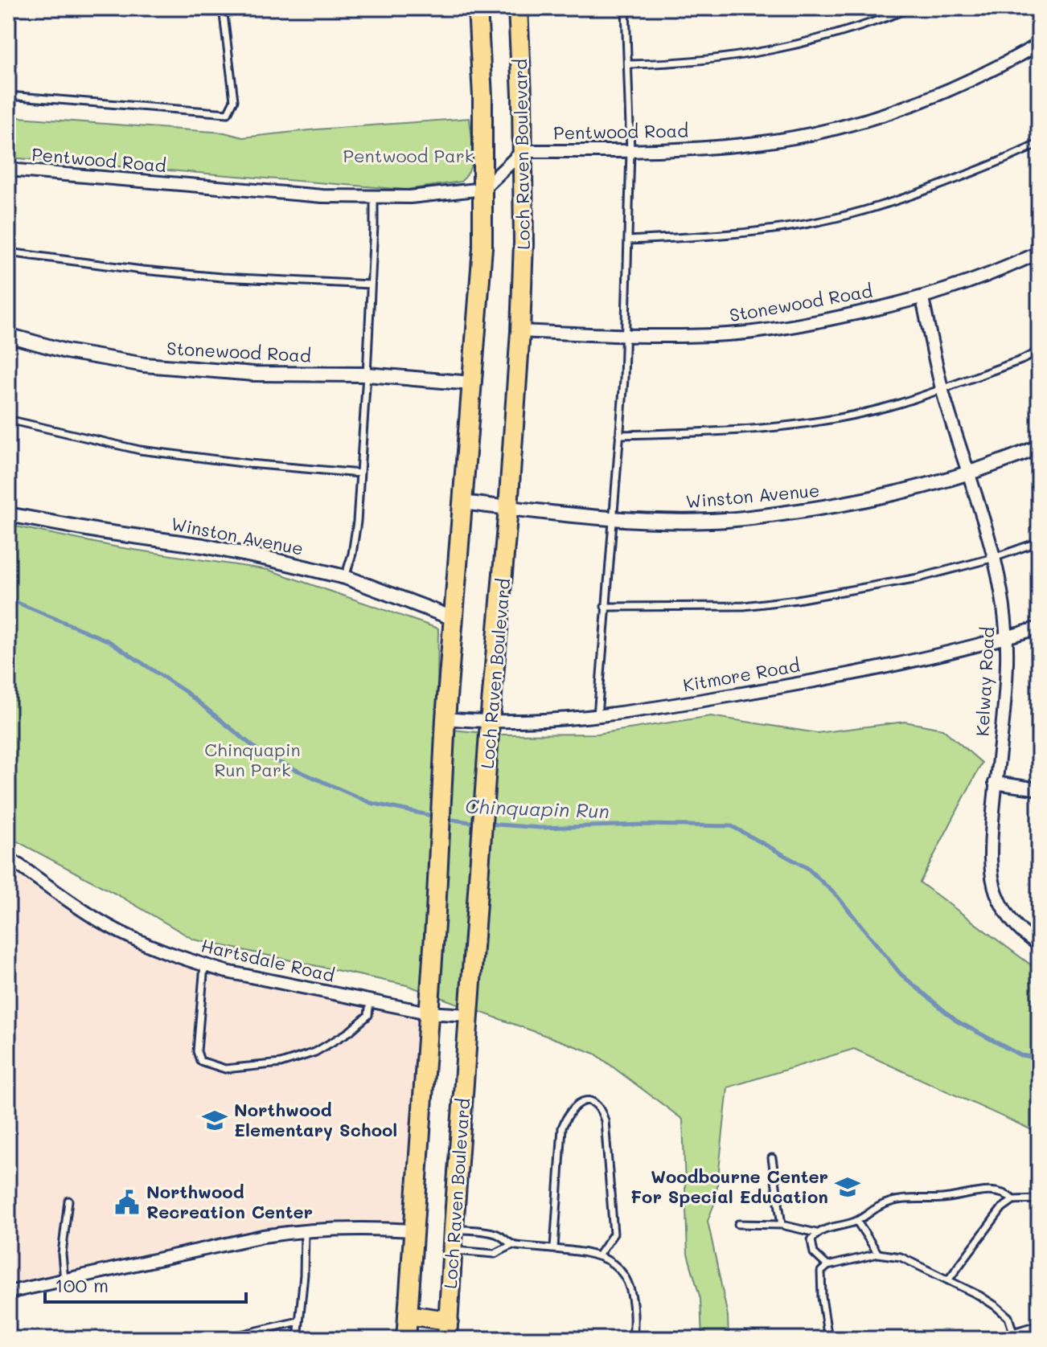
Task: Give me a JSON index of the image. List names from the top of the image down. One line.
{"streets":{"main road":["Loch Raven Boulevard"],"street":["Pentwood Road","Stonewood Road","Winston Avenue","Kitmore Road","Kelway Road","Hartsdale Road"]},"crossings":[["Pentwood Road","Loch Raven Boulevard"],["Loch Raven Boulevard","Stonewood Road"],["Loch Raven Boulevard","Winston Avenue"],["Loch Raven Boulevard","Kitmore Road"],["Loch Raven Boulevard","Hartsdale Road"],["Stonewood Road","Kelway Road"],["Winston Avenue","Kelway Road"],["Kitmore Road","Kelway Road"]],"water":["Chinquapin Run"],"parks":["Pentwood Park","Chinquapin Run Park"],"places":{"school or university":["Northwood Elementary School","Woodbourne Center For Special Education"],"public building":["Northwood Recreation Center"]},"scale_bar":"100 m"}
